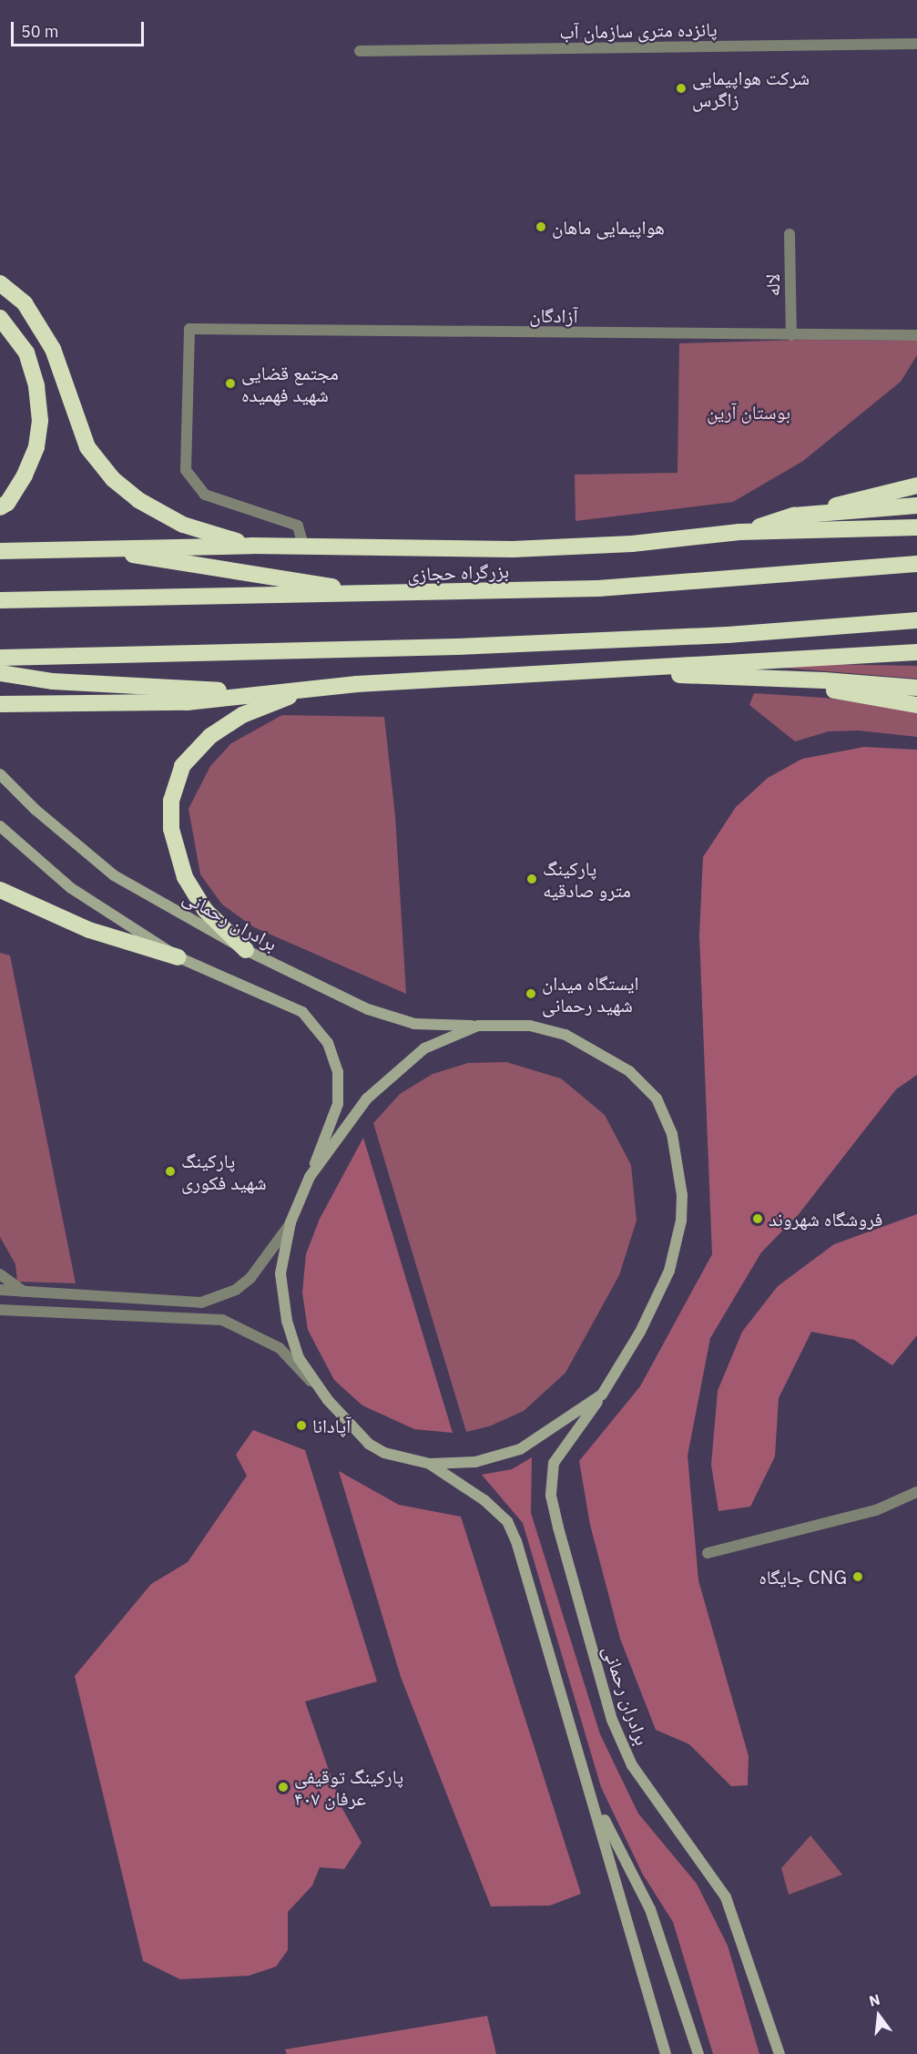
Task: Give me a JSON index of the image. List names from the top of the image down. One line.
{"streets":{"highway":["بزرگراه حجازی"],"main road":["برادران رحمانی"],"street":["پانزده متری سازمان آب","لاله","آزادگان"]},"crossings":[["لاله","آزادگان"]],"parks":["بوستان آرین"],"places":["شرکت هواپیمایی زاگرس","هواپیمایی ماهان","مجتمع قضایی شهید فهمیده","پارکینگ مترو صادقیه","ایستگاه میدان شهید رحمانی","پارکینگ شهید فکوری","فروشگاه شهروند","آپادانا","جایگاه CNG","پارکینگ توقیفی عرفان ۴۰۷"],"scale_bar":"50 m","north":"top"}
